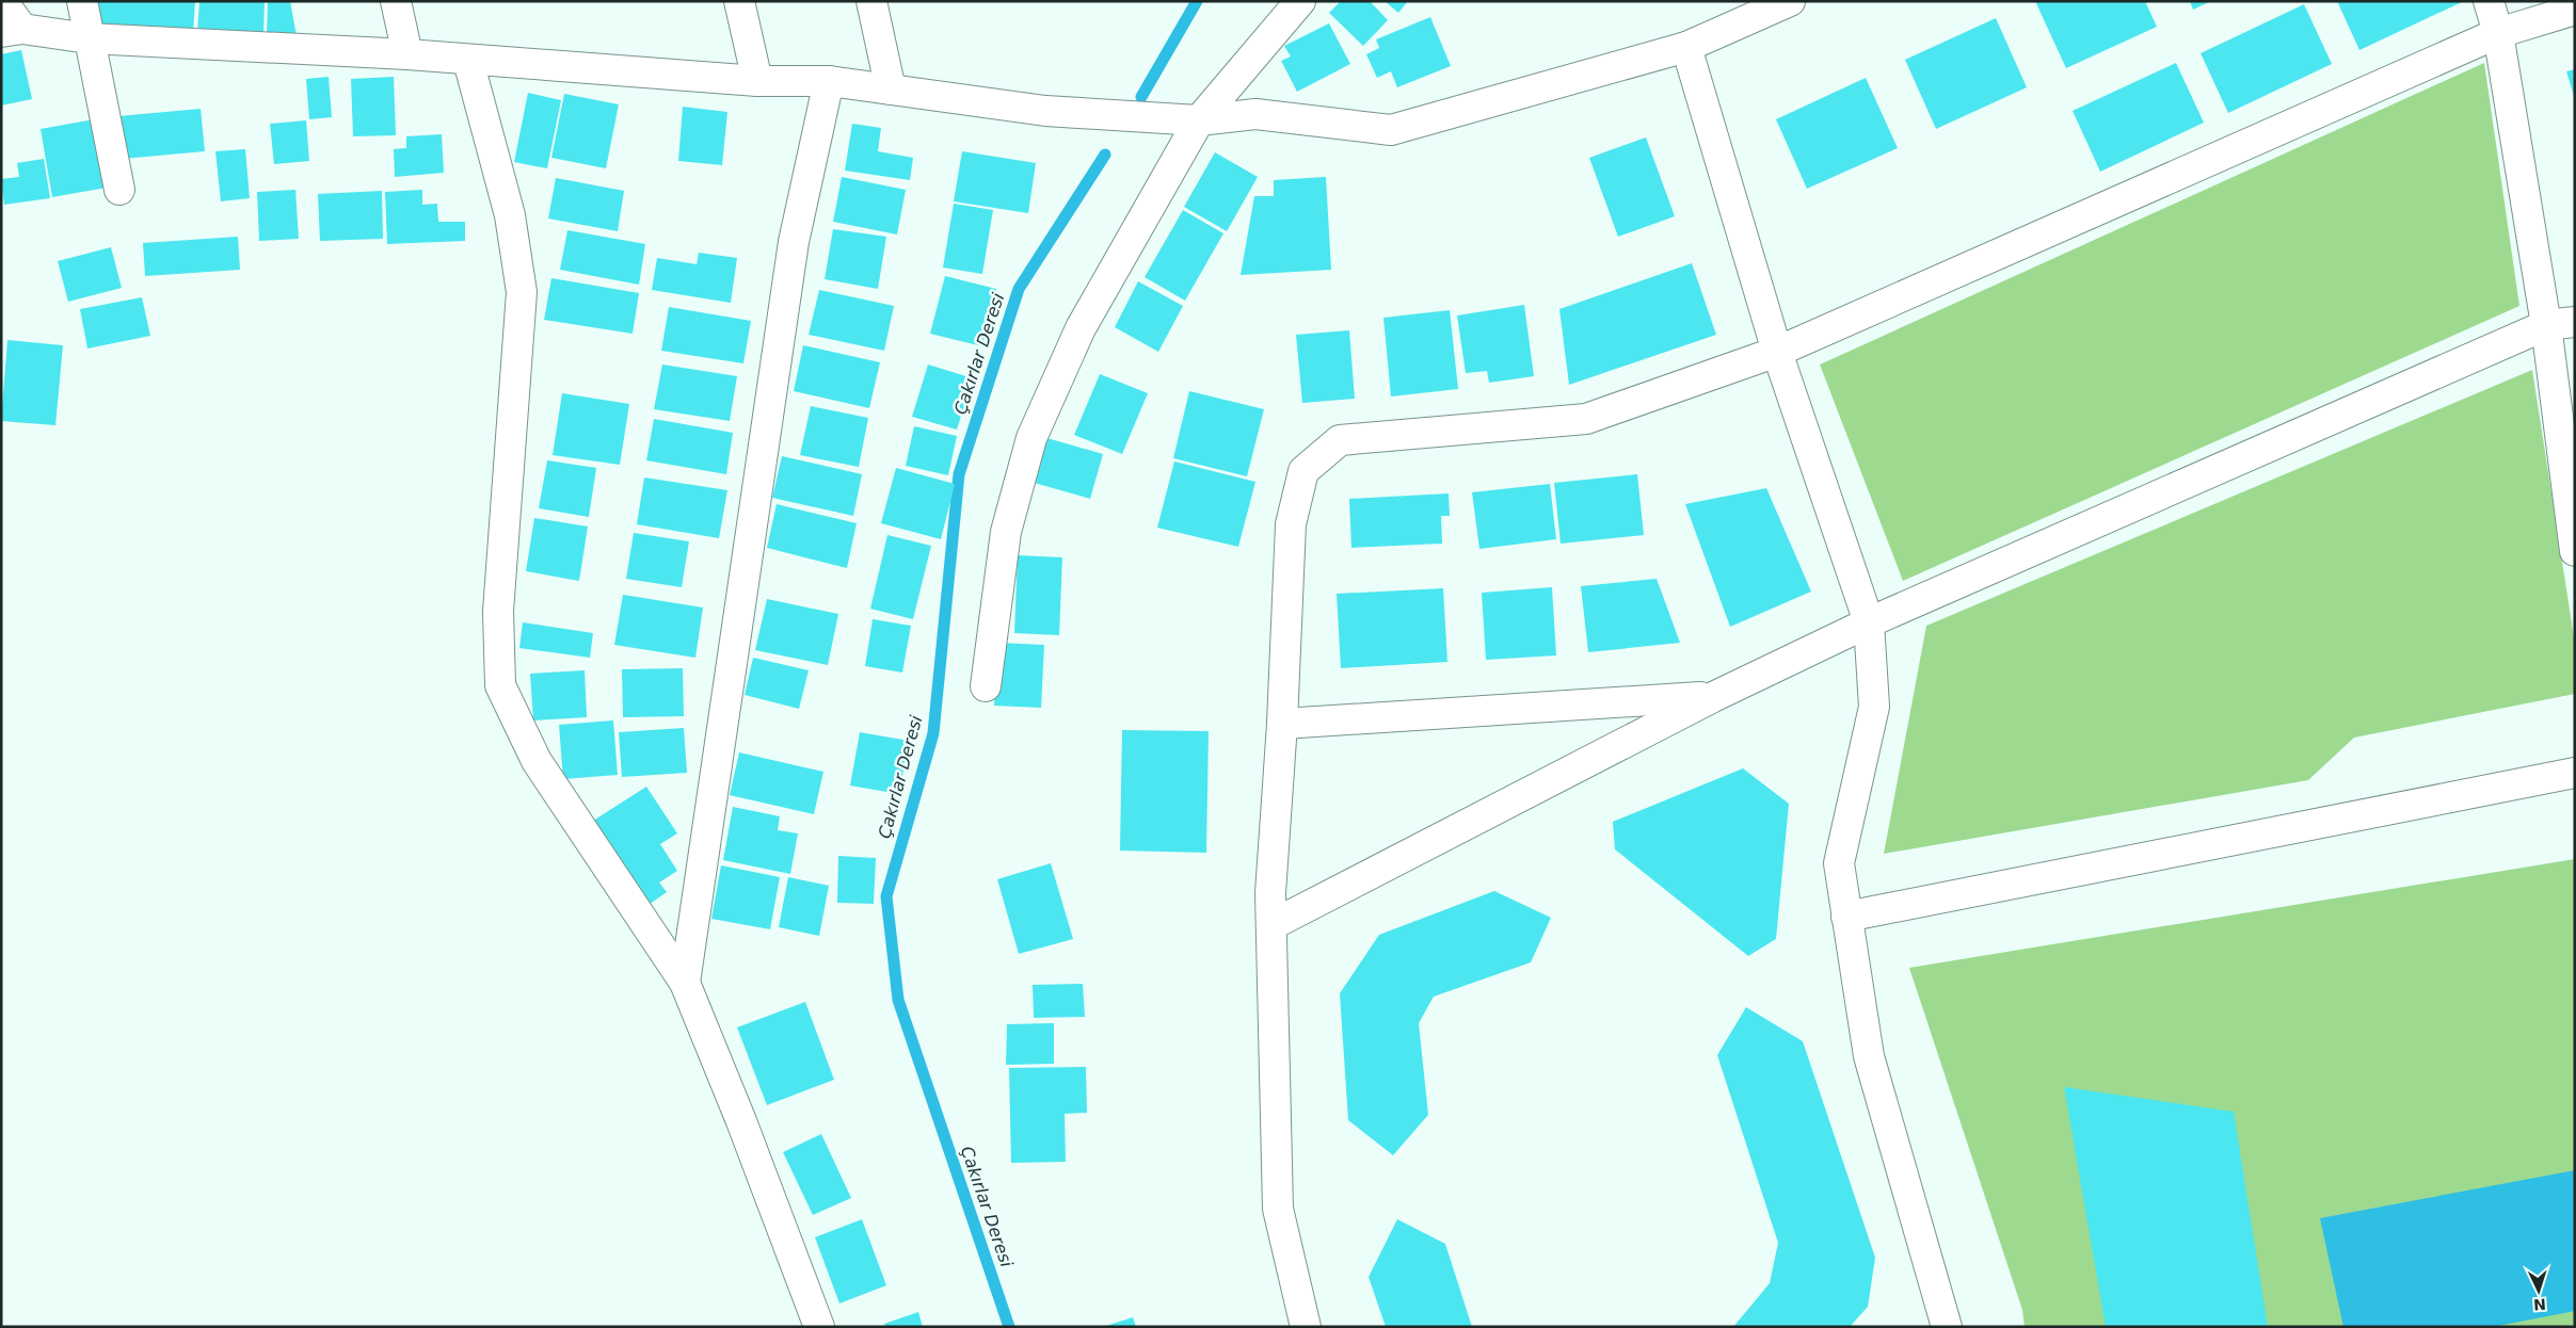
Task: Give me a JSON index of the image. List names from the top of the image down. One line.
{"water":["Çakırlar Deresi"],"north":"bottom"}
